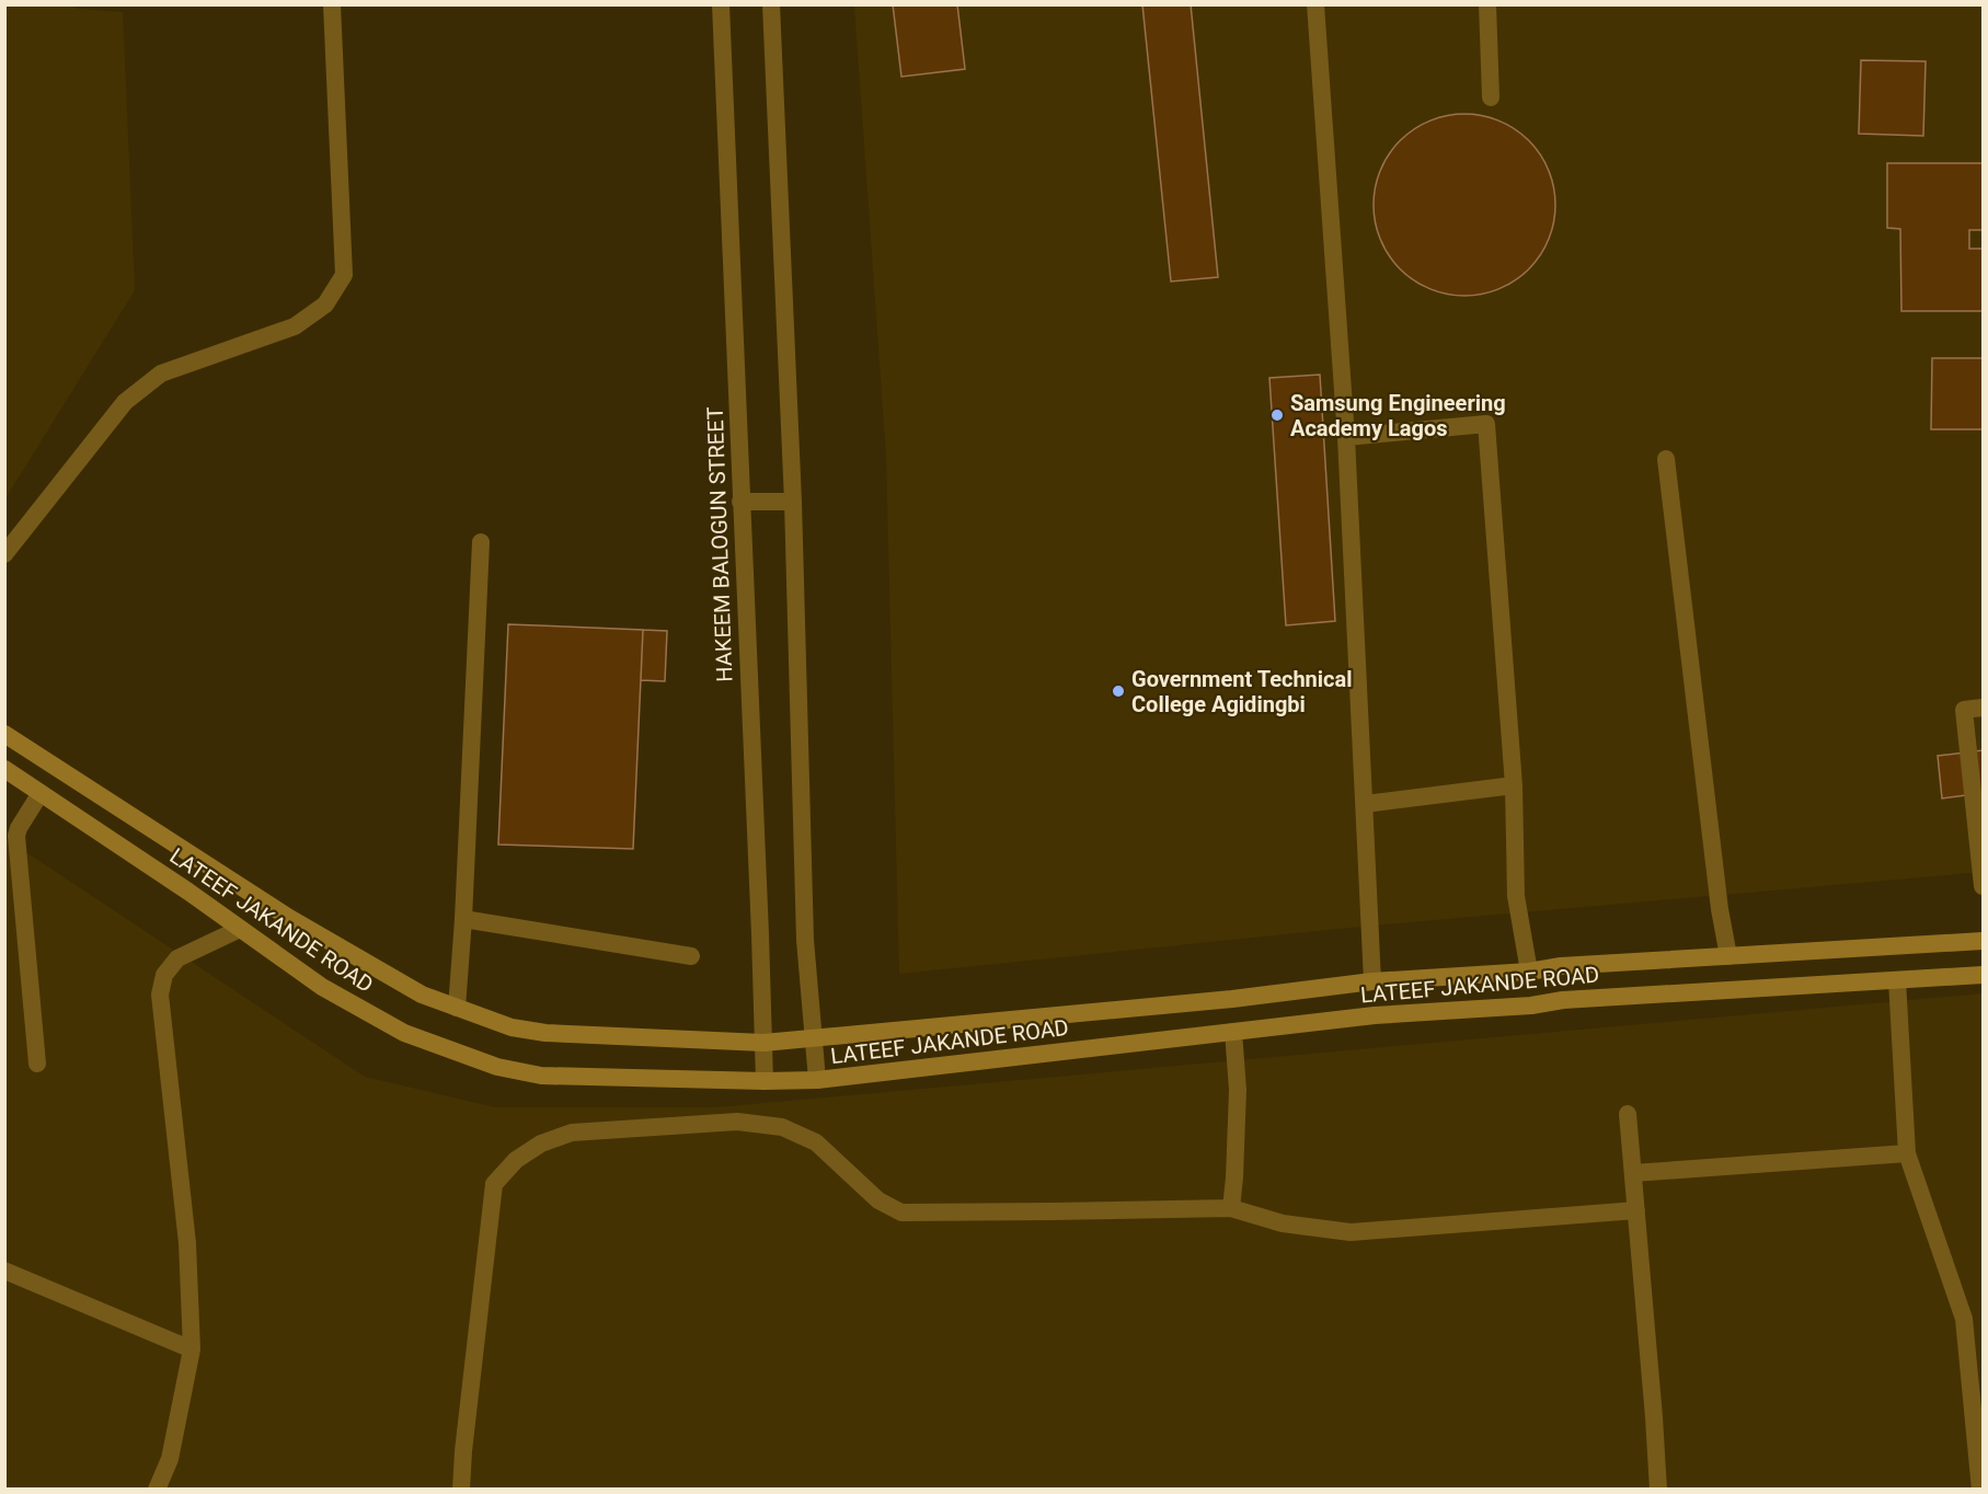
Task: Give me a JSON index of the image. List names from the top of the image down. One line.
{"streets":{"main road":["LATEEF JAKANDE ROAD"],"street":["HAKEEM BALOGUN STREET"]},"crossings":[["HAKEEM BALOGUN STREET","LATEEF JAKANDE ROAD"]],"places":["Samsung Engineering Academy Lagos","Government Technical College Agidingbi"]}
